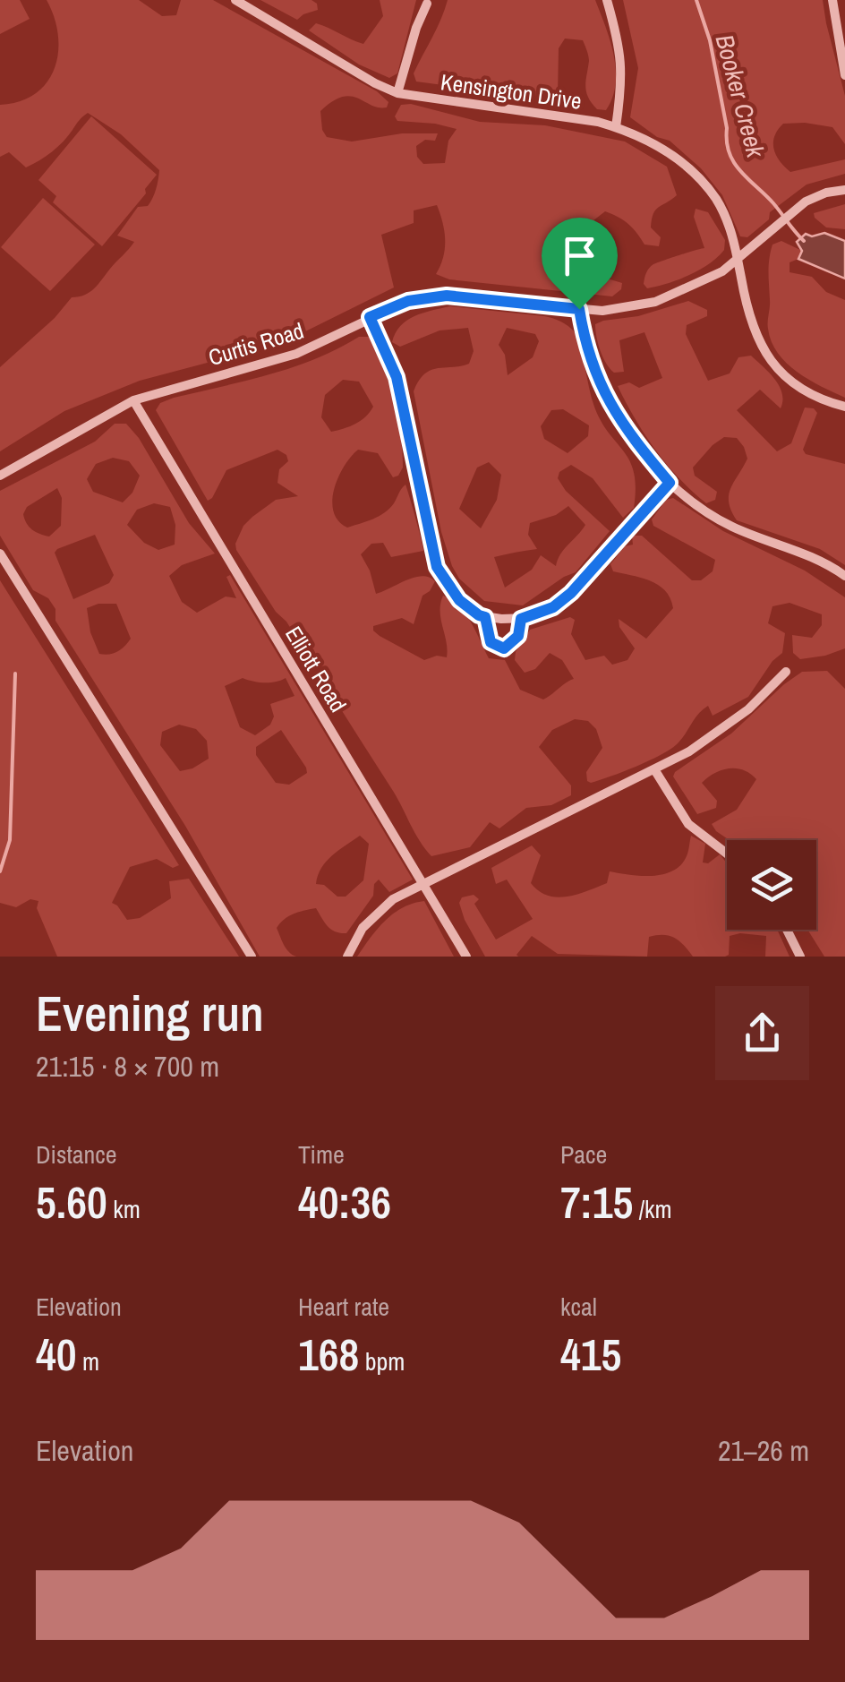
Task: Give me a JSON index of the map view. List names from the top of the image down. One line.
{"streets":{"street":["Kensington Drive","Curtis Road","Elliott Road"]},"crossings":[["Kensington Drive","Curtis Road"],["Curtis Road","Elliott Road"]],"water":["Booker Creek"],"page":{"heading":["Evening run","21:15 · 8 × 700 m"],"stats":[["Distance","5.60 km"],["Time","40:36"],["Pace","7:15 /km"],["Elevation","40 m"],["Heart rate","168 bpm"],["kcal","415"]],"chart":["Elevation","21–26 m"]}}
